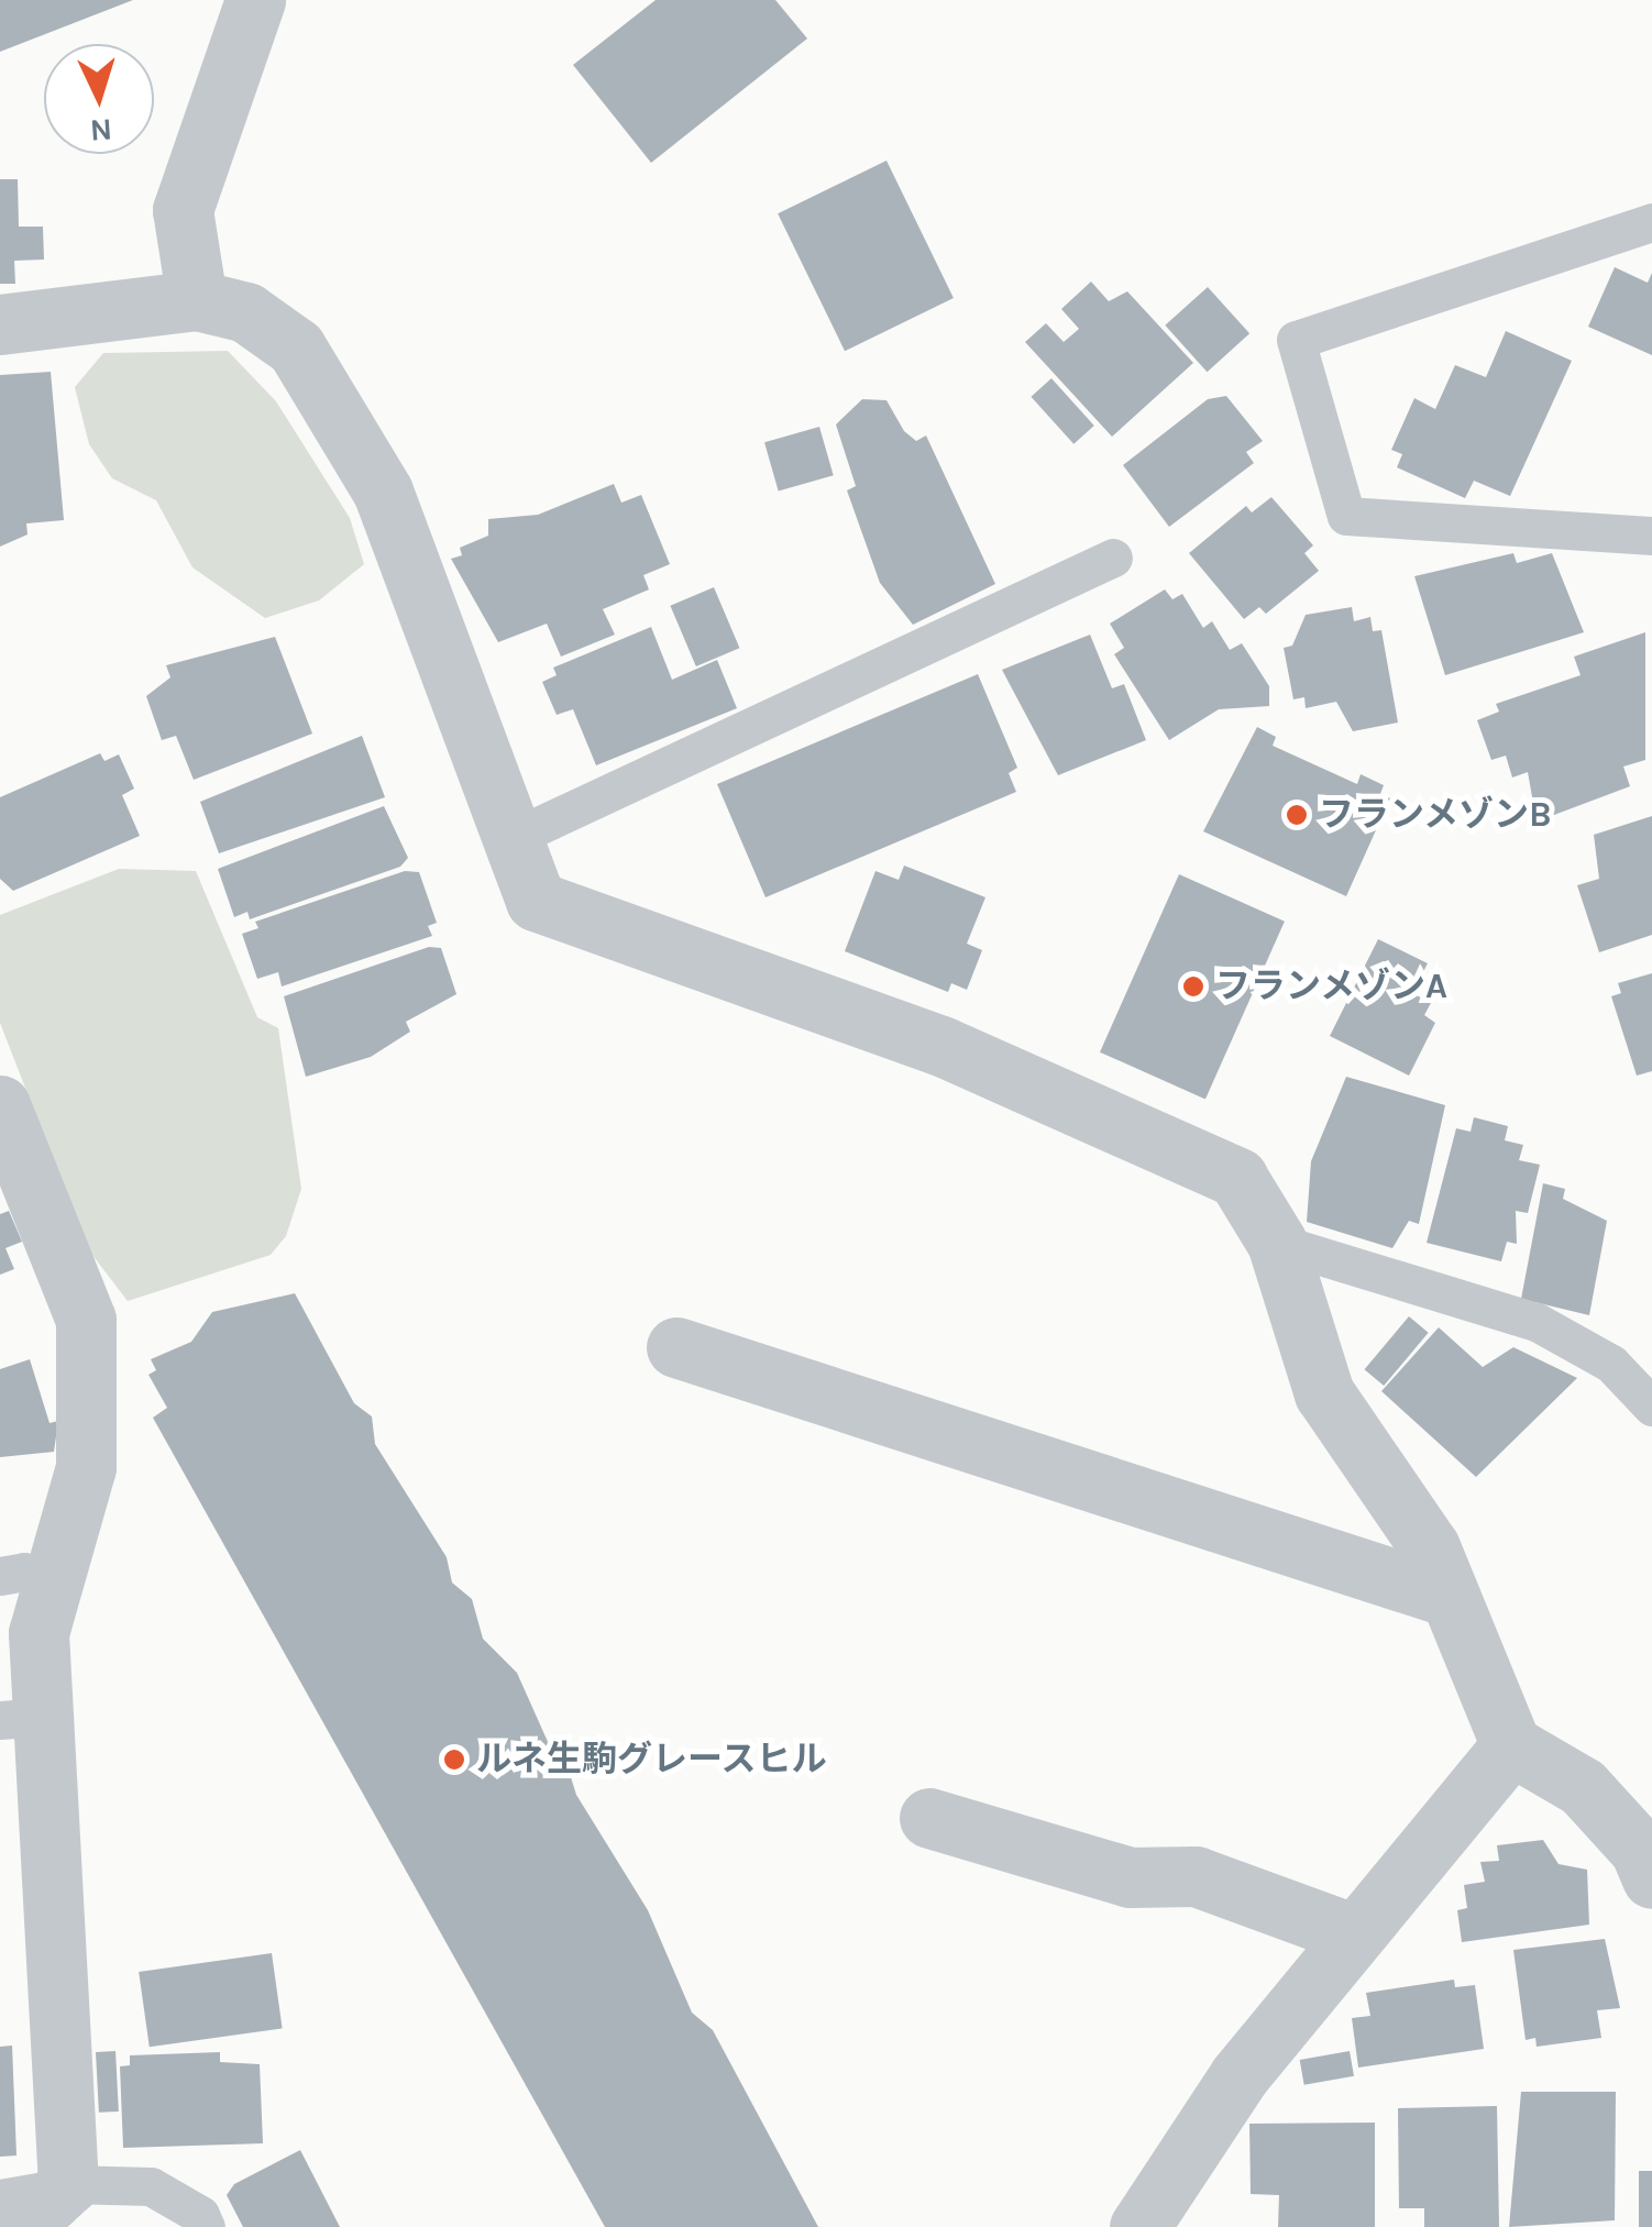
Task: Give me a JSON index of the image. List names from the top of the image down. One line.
{"places":["フランメゾンB","フランメゾンA","ルネ生駒グレースヒル"],"north":"bottom"}
